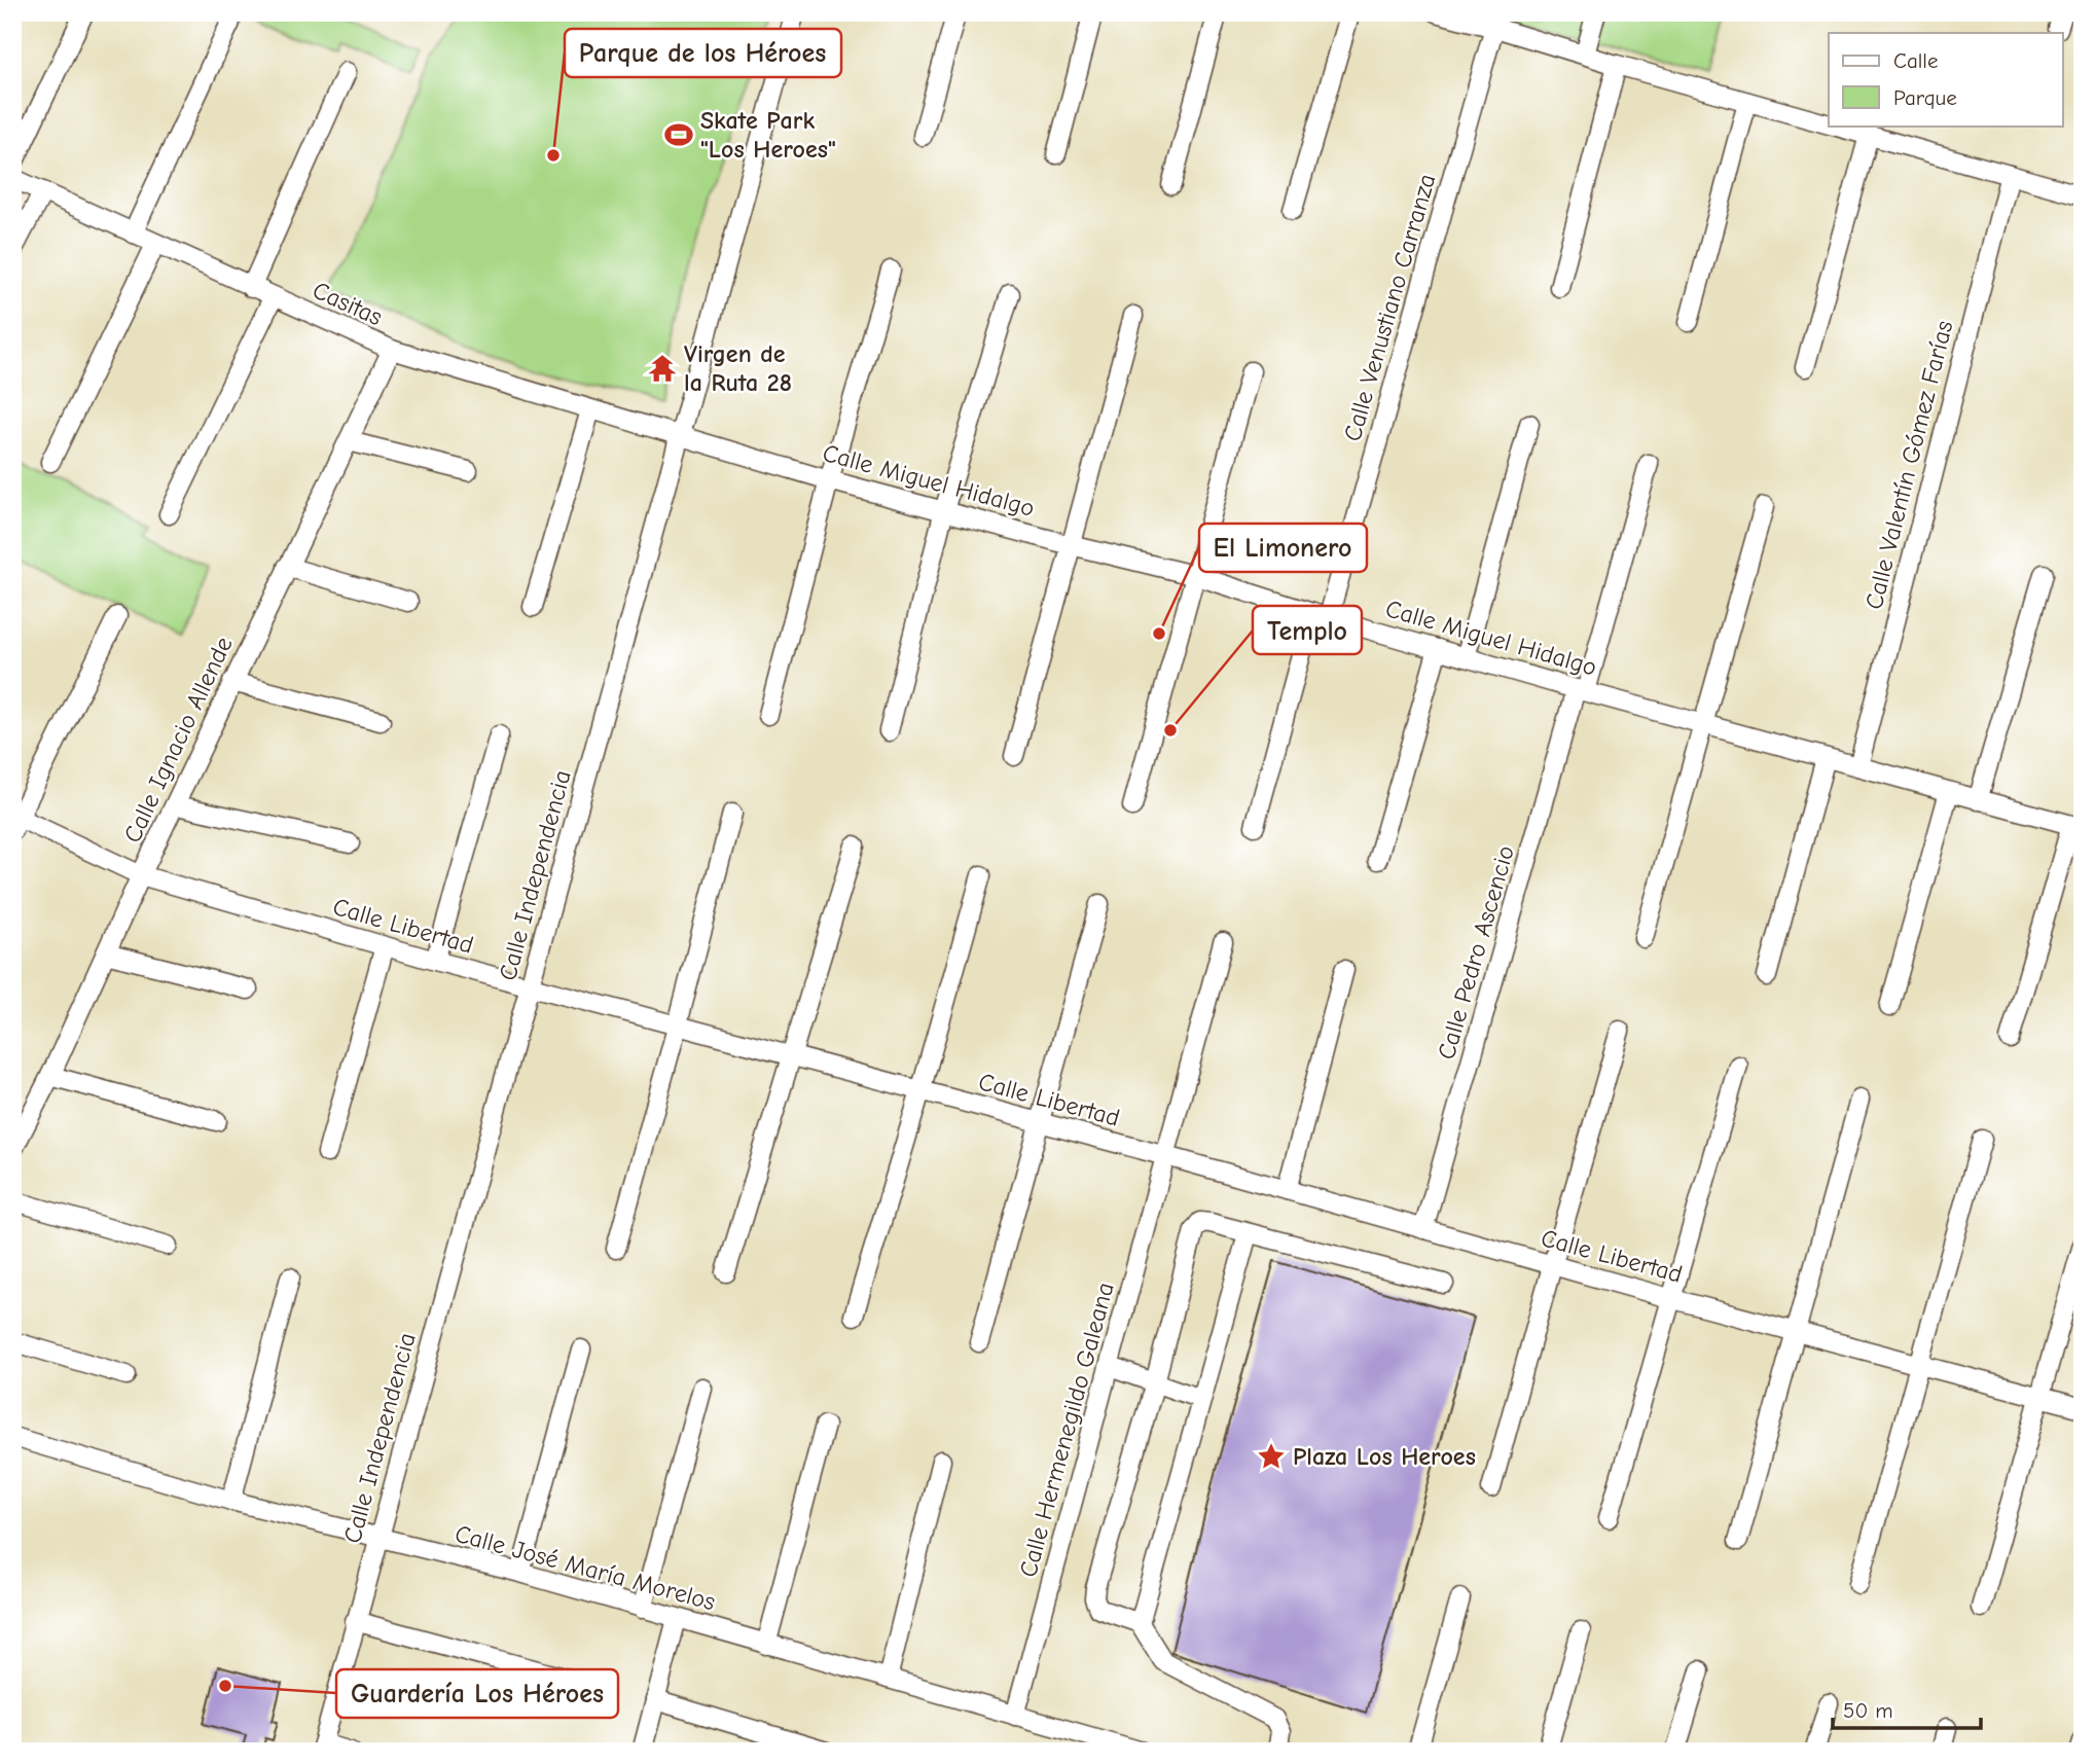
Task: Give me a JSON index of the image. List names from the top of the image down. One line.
{"streets":{"street":["Casitas","Calle Venustiano Carranza","Calle Valentín Gómez Farías","Calle Miguel Hidalgo","Calle Ignacio Allende","Calle Independencia","Calle Libertad","Calle Pedro Ascencio","Calle Hermenegildo Galeana","Calle José María Morelos"]},"crossings":[["Casitas","Calle Miguel Hidalgo"],["Casitas","Calle Ignacio Allende"],["Casitas","Calle Independencia"],["Calle Venustiano Carranza","Calle Miguel Hidalgo"],["Calle Valentín Gómez Farías","Calle Miguel Hidalgo"],["Calle Miguel Hidalgo","Calle Independencia"],["Calle Miguel Hidalgo","Calle Pedro Ascencio"],["Calle Ignacio Allende","Calle Libertad"],["Calle Independencia","Calle Libertad"],["Calle Independencia","Calle José María Morelos"],["Calle Libertad","Calle Pedro Ascencio"],["Calle Libertad","Calle Hermenegildo Galeana"],["Calle Hermenegildo Galeana","Calle José María Morelos"]],"places":{"sports":["Skate Park \"Los Heroes\""],"other":["Parque de los Héroes","El Limonero","Templo","Guardería Los Héroes"],"temple":["Virgen de la Ruta 28"],"place":["Plaza Los Heroes"]},"legend":["Calle","Parque"],"scale_bar":"50 m"}
